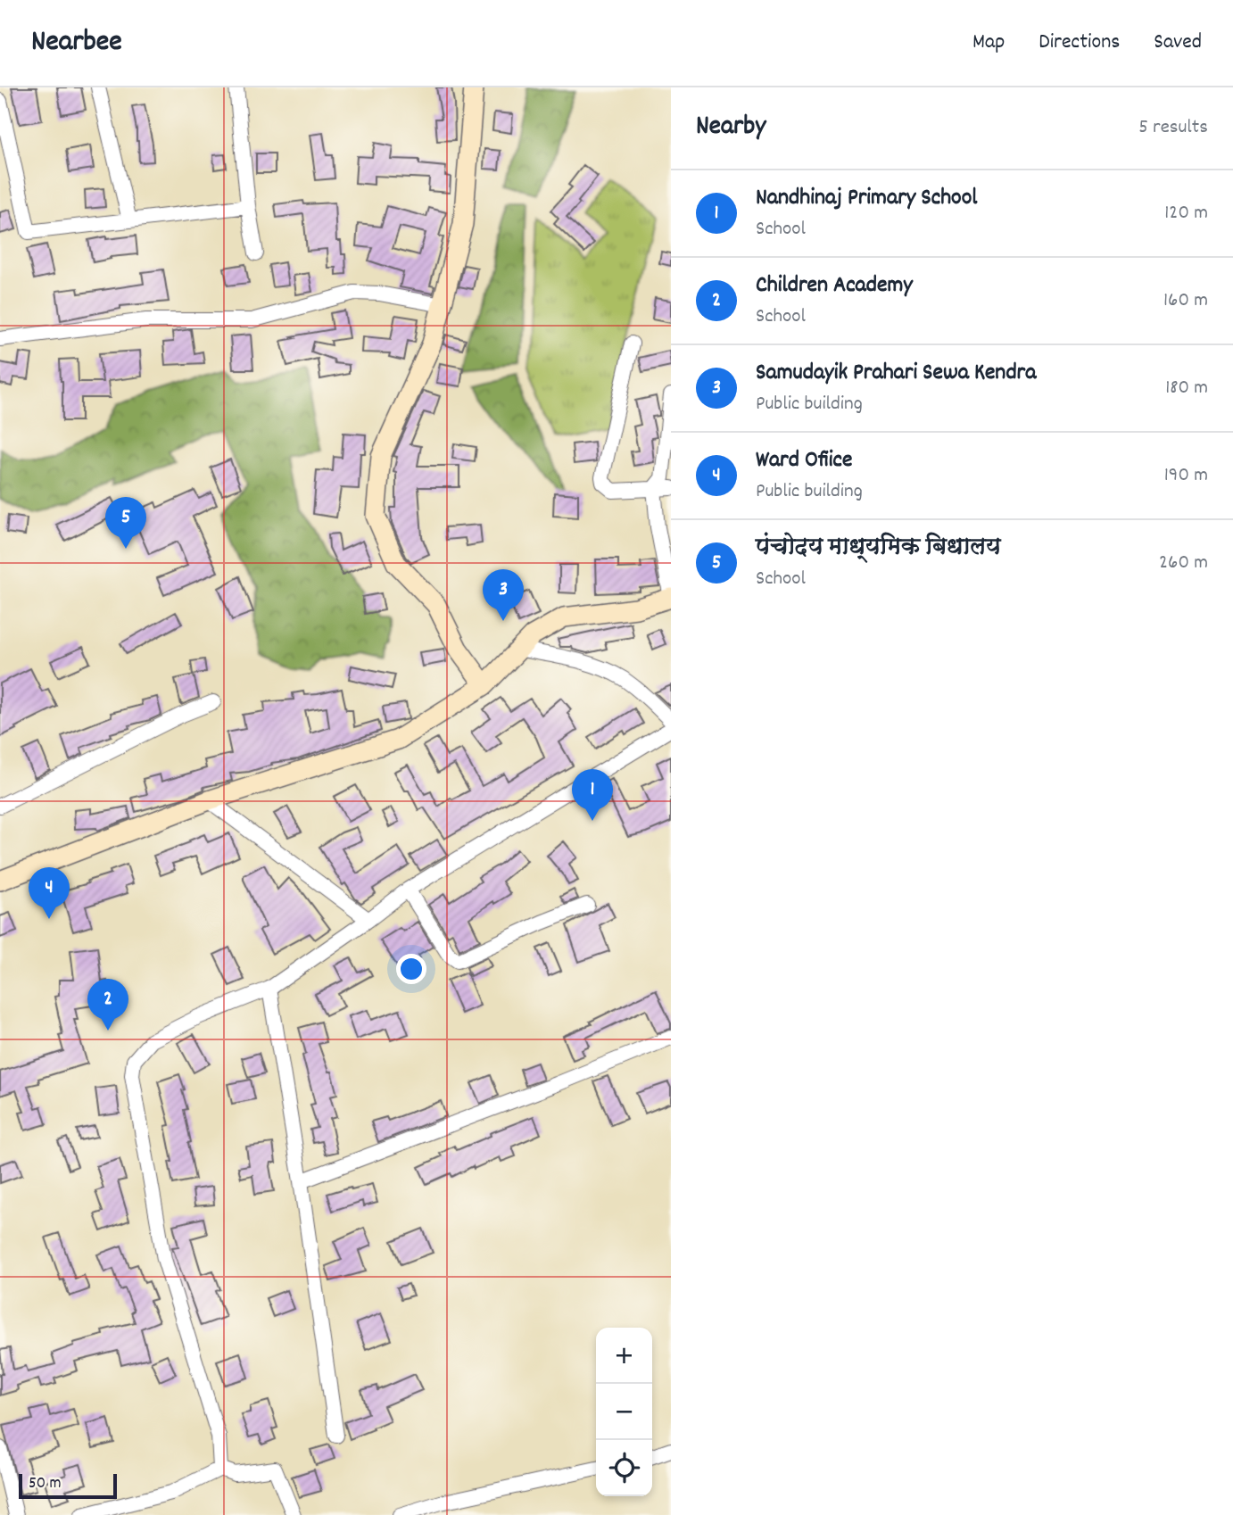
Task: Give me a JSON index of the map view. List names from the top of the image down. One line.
{"scale_bar":"50 m","page":{"header":"Nearbee","nav":["Map","Directions","Saved"],"heading":["Nearby","5 results"],"list":[{"mark":"1","name":"Nandhinaj Primary School","note":"School","value":"120 m"},{"mark":"2","name":"Children Academy","note":"School","value":"160 m"},{"mark":"3","name":"Samudayik Prahari Sewa Kendra","note":"Public building","value":"180 m"},{"mark":"4","name":"Ward Ofiice","note":"Public building","value":"190 m"},{"mark":"5","name":"पंचोदय माध्यमिक बिधालय","note":"School","value":"260 m"}],"pins":["5","3","1","4","2"],"map_buttons":["+","−"],"scale":"50 m"}}
